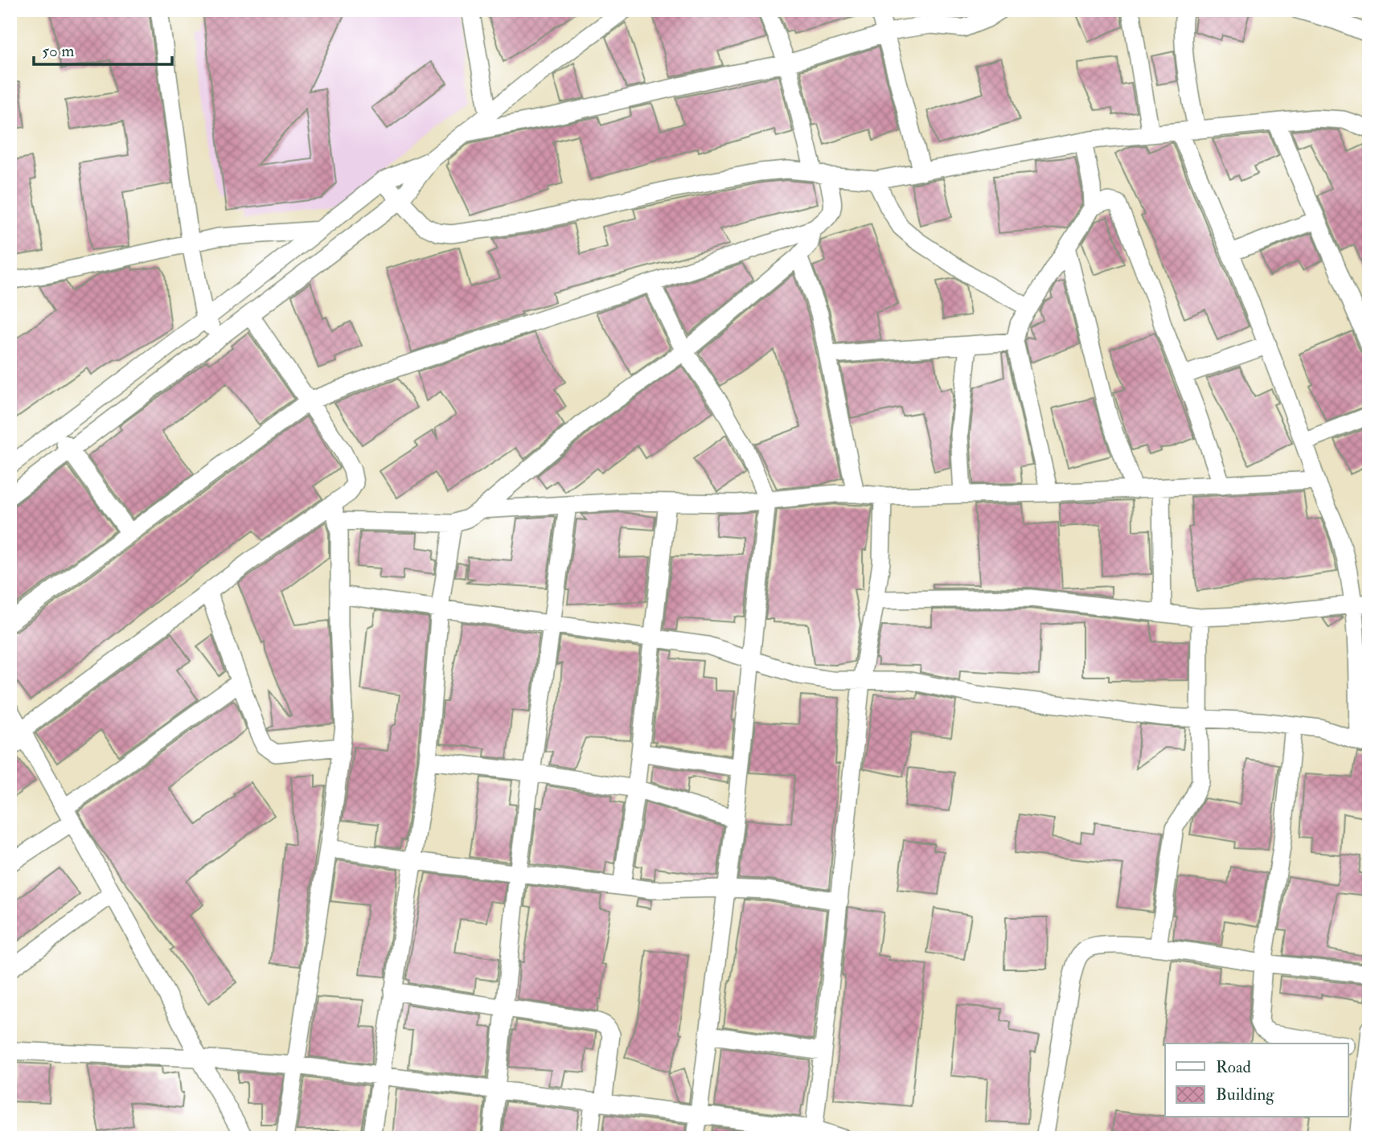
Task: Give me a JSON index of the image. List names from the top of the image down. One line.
{"legend":["Road","Building"],"scale_bar":"50 m"}
